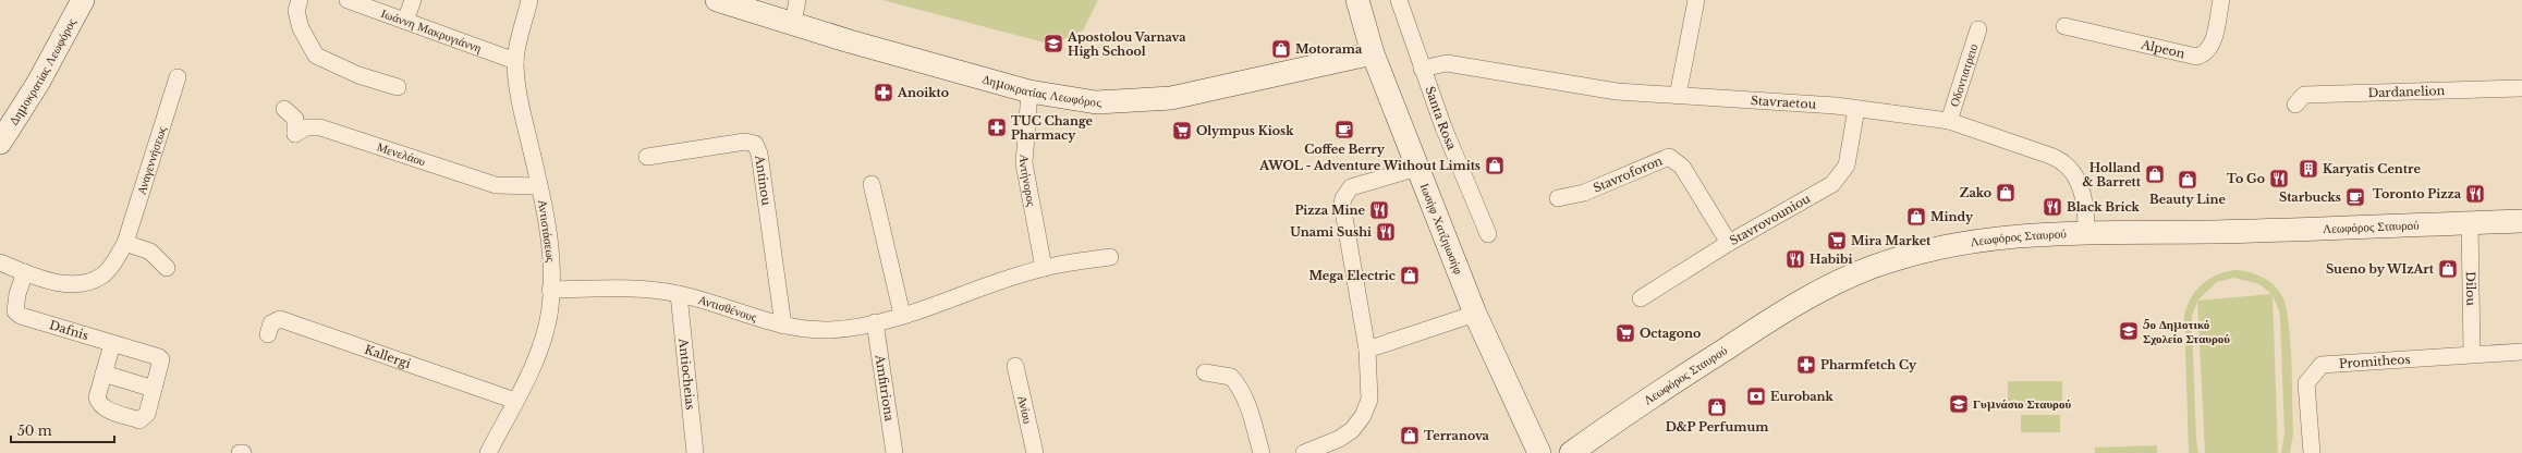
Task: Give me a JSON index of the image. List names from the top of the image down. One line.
{"streets":{"main road":["Δημοκρατίας Λεωφόρος","Λεωφόρος Σταυρού","Ιωσήφ Χατζηιωσήφ"],"street":["Ιωάννη Μακρυγιάννη","Alpeon","Οδοντιατρειο","Dardanelion","Stavraetou","Santa Rosa","Μενελάου","Αναγεννήσεως","Stavroforon","Αντήνορος","Antinou","Stavrovouniou","Αντιστάσεως","Dilou","Αντισθένους","Dafnis","Kallergi","Promitheos","Antiocheias","Amfitriona","Ανίου"]},"crossings":[["Ιωάννη Μακρυγιάννη","Αντιστάσεως"],["Δημοκρατίας Λεωφόρος","Αντήνορος"],["Δημοκρατίας Λεωφόρος","Ιωσήφ Χατζηιωσήφ"],["Οδοντιατρειο","Stavraetou"],["Stavraetou","Santa Rosa"],["Stavraetou","Stavrovouniou"],["Stavraetou","Λεωφόρος Σταυρού"],["Μενελάου","Αντιστάσεως"],["Αναγεννήσεως","Dafnis"],["Stavroforon","Stavrovouniou"],["Αντήνορος","Αντισθένους"],["Antinou","Αντισθένους"],["Λεωφόρος Σταυρού","Dilou"],["Αντιστάσεως","Αντισθένους"],["Αντιστάσεως","Kallergi"],["Dilou","Promitheos"],["Αντισθένους","Antiocheias"],["Αντισθένους","Amfitriona"]],"places":{"school or university":["Apostolou Varnava High School","5ο Δημοτικό Σχολείο Σταυρού","Γυμνάσιο Σταυρού"],"shop":["Motorama","AWOL - Adventure Without Limits","Holland & Barrett","Beauty Line","Zako","Mindy","Sueno by WIzArt","Mega Electric","D&P Perfumum","Terranova"],"pharmacy":["Anoikto","TUC Change Pharmacy","Pharmfetch Cy"],"cafe":["Coffee Berry","Starbucks"],"supermarket":["Olympus Kiosk","Mira Market","Octagono"],"building":["Karyatis Centre"],"restaurant":["To Go","Toronto Pizza","Black Brick","Pizza Mine","Unami Sushi","Habibi"],"bank":["Eurobank"]},"scale_bar":"50 m"}
